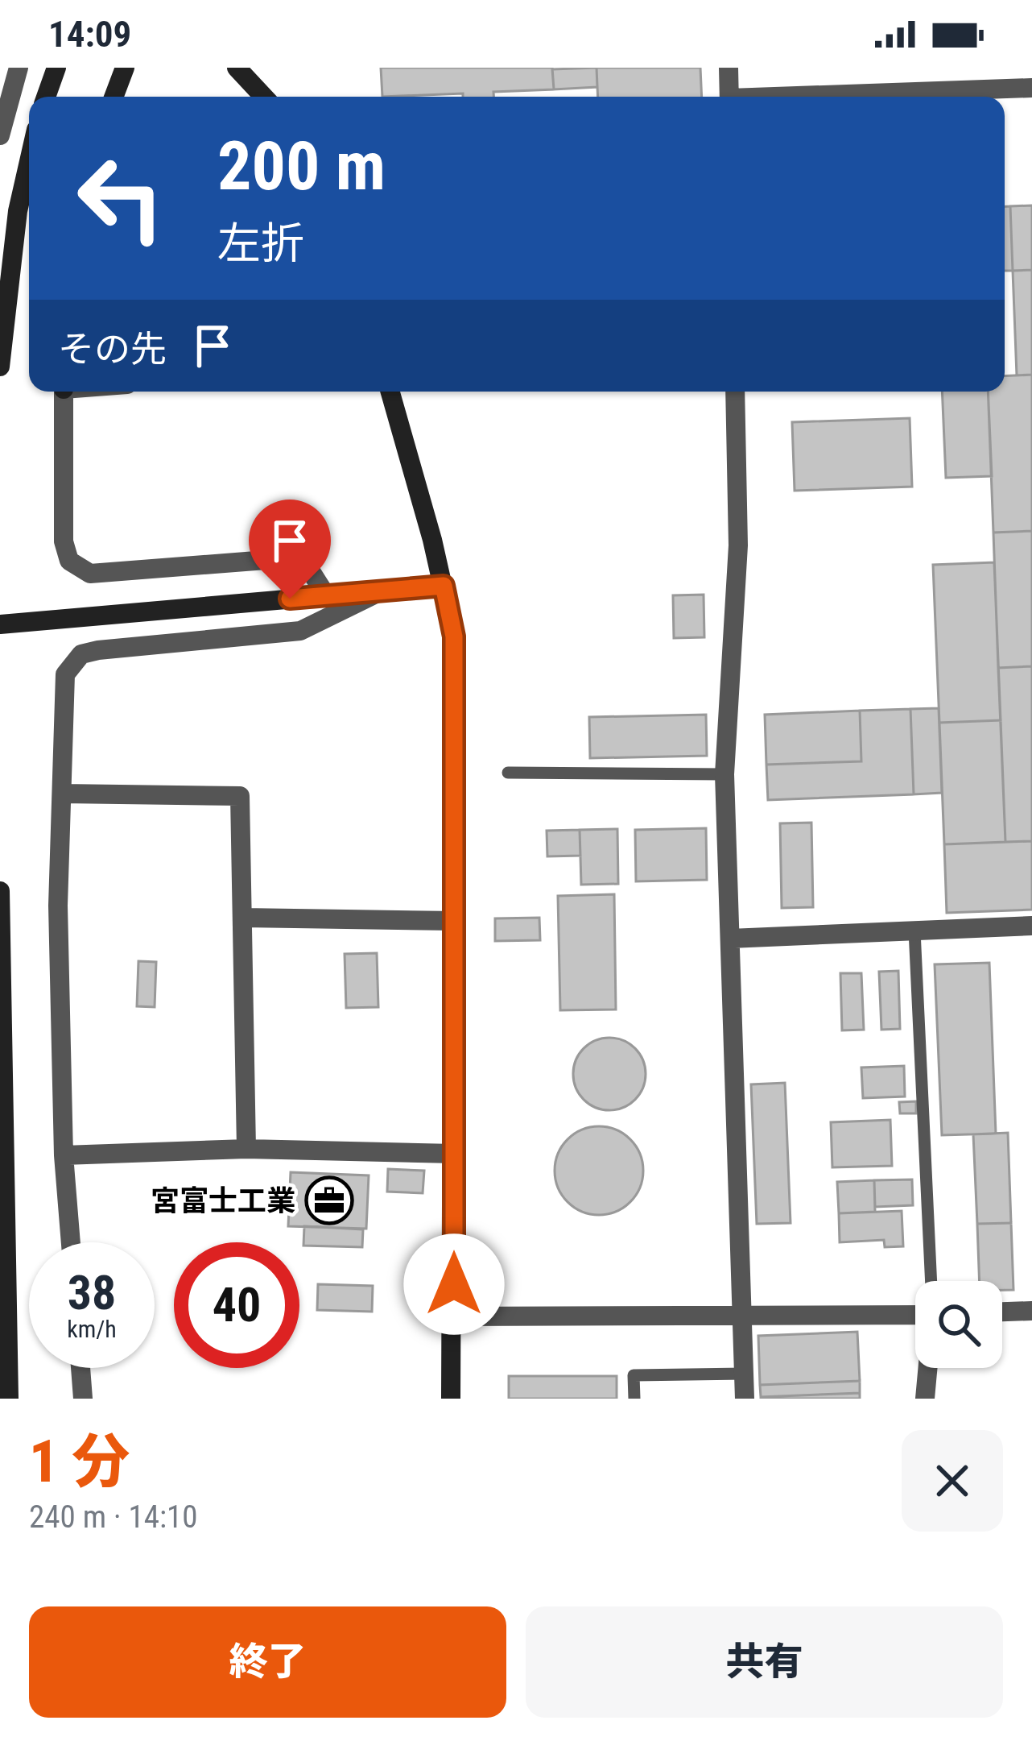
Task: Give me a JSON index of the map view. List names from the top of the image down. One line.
{"places":{"office":["宮富士工業"]},"page":{"status":"14:09","turn":["200 m","左折"],"then":"その先","speed":"38 km/h","limit":"40","heading":["1 分","240 m · 14:10"],"buttons":["終了","共有"]}}
